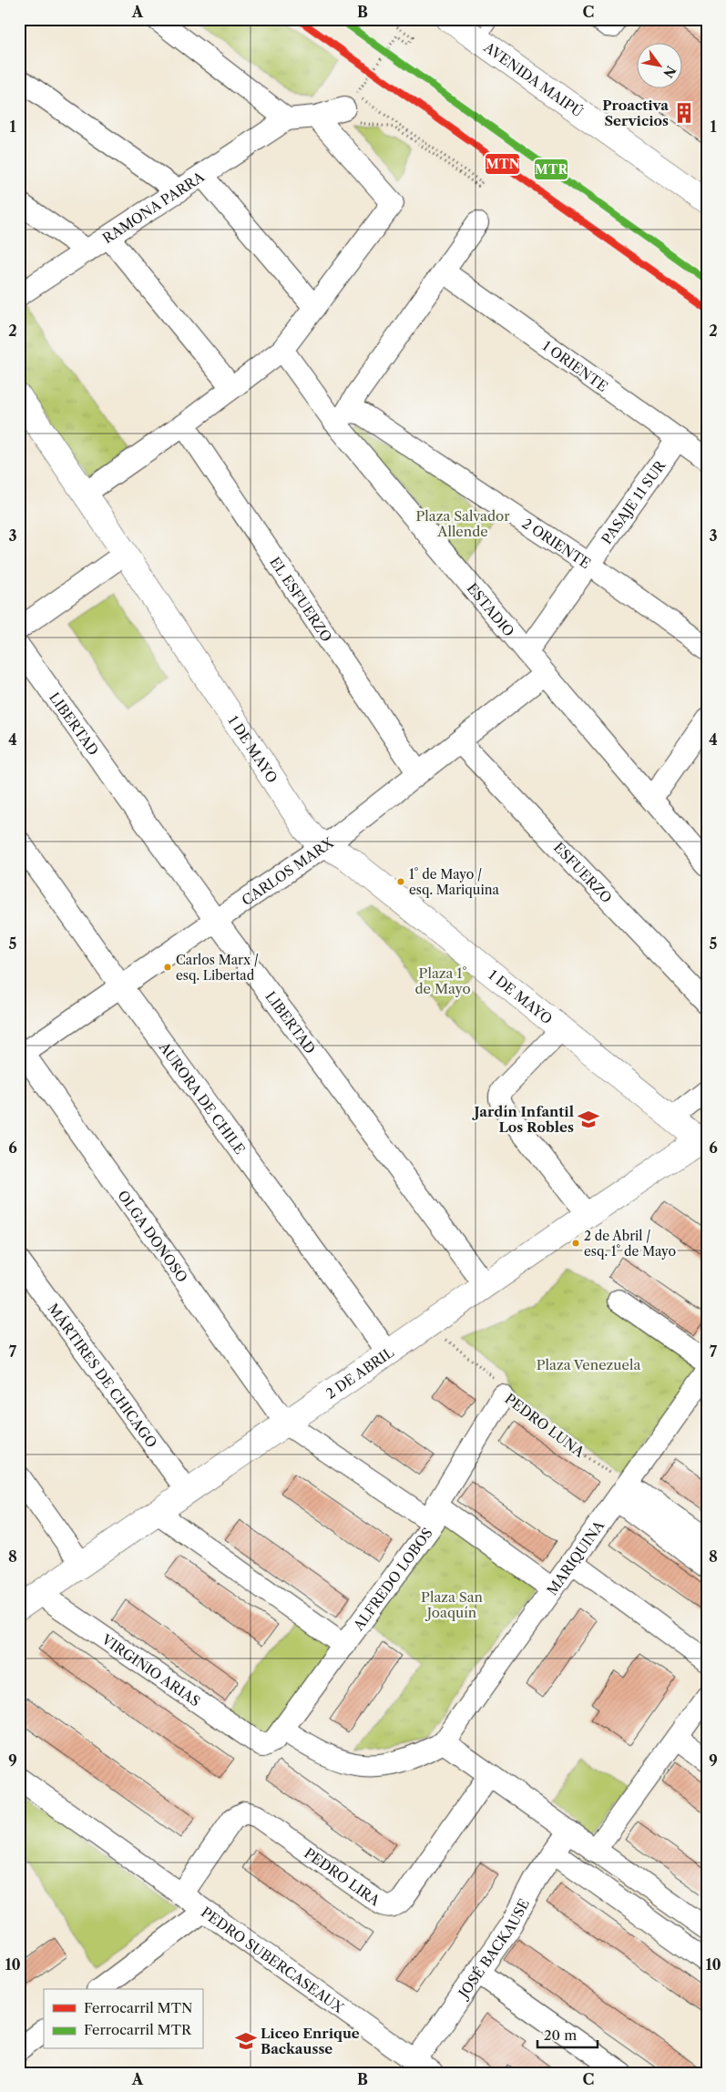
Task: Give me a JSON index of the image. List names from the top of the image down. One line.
{"streets":{"street":["AVENIDA MAIPÚ","RAMONA PARRA","1 ORIENTE","PASAJE 11 SUR","2 ORIENTE","EL ESFUERZO","ESTADIO","LIBERTAD","1 DE MAYO","CARLOS MARX","ESFUERZO","AURORA DE CHILE","OLGA DONOSO","2 DE ABRIL","MÁRTIRES DE CHICAGO","MARIQUINA","ALFREDO LOBOS","VIRGINIO ARIAS","PEDRO LIRA","JOSÉ BACKAUSE","PEDRO SUBERCASEAUX"],"path":["PEDRO LUNA"]},"crossings":[["1 ORIENTE","PASAJE 11 SUR"],["PASAJE 11 SUR","2 ORIENTE"],["PASAJE 11 SUR","ESTADIO"],["2 ORIENTE","ESTADIO"],["EL ESFUERZO","CARLOS MARX"],["ESTADIO","CARLOS MARX"],["LIBERTAD","CARLOS MARX"],["LIBERTAD","2 DE ABRIL"],["1 DE MAYO","CARLOS MARX"],["1 DE MAYO","2 DE ABRIL"],["CARLOS MARX","ESFUERZO"],["CARLOS MARX","AURORA DE CHILE"],["CARLOS MARX","OLGA DONOSO"],["AURORA DE CHILE","2 DE ABRIL"],["OLGA DONOSO","2 DE ABRIL"],["2 DE ABRIL","MÁRTIRES DE CHICAGO"],["2 DE ABRIL","PEDRO LUNA"],["2 DE ABRIL","VIRGINIO ARIAS"],["PEDRO LUNA","MARIQUINA"],["PEDRO LUNA","ALFREDO LOBOS"],["ALFREDO LOBOS","VIRGINIO ARIAS"],["PEDRO LIRA","PEDRO SUBERCASEAUX"],["JOSÉ BACKAUSE","PEDRO SUBERCASEAUX"]],"parks":["Plaza Salvador Allende","Plaza 1° de Mayo","Plaza Venezuela","Plaza San Joaquín"],"places":{"building":["Proactiva Servicios"],"other":["1° de Mayo / esq. Mariquina","Carlos Marx / esq. Libertad","2 de Abril / esq. 1° de Mayo"],"school or university":["Jardín Infantil Los Robles","Liceo Enrique Backausse"]},"lines":["rail line MTN","rail line MTR"],"legend":["Ferrocarril MTN","Ferrocarril MTR"],"scale_bar":"20 m","north":"bottom right","grid":{"columns":["A","B","C"],"rows":["1","2","3","4","5","6","7","8","9","10"]}}
